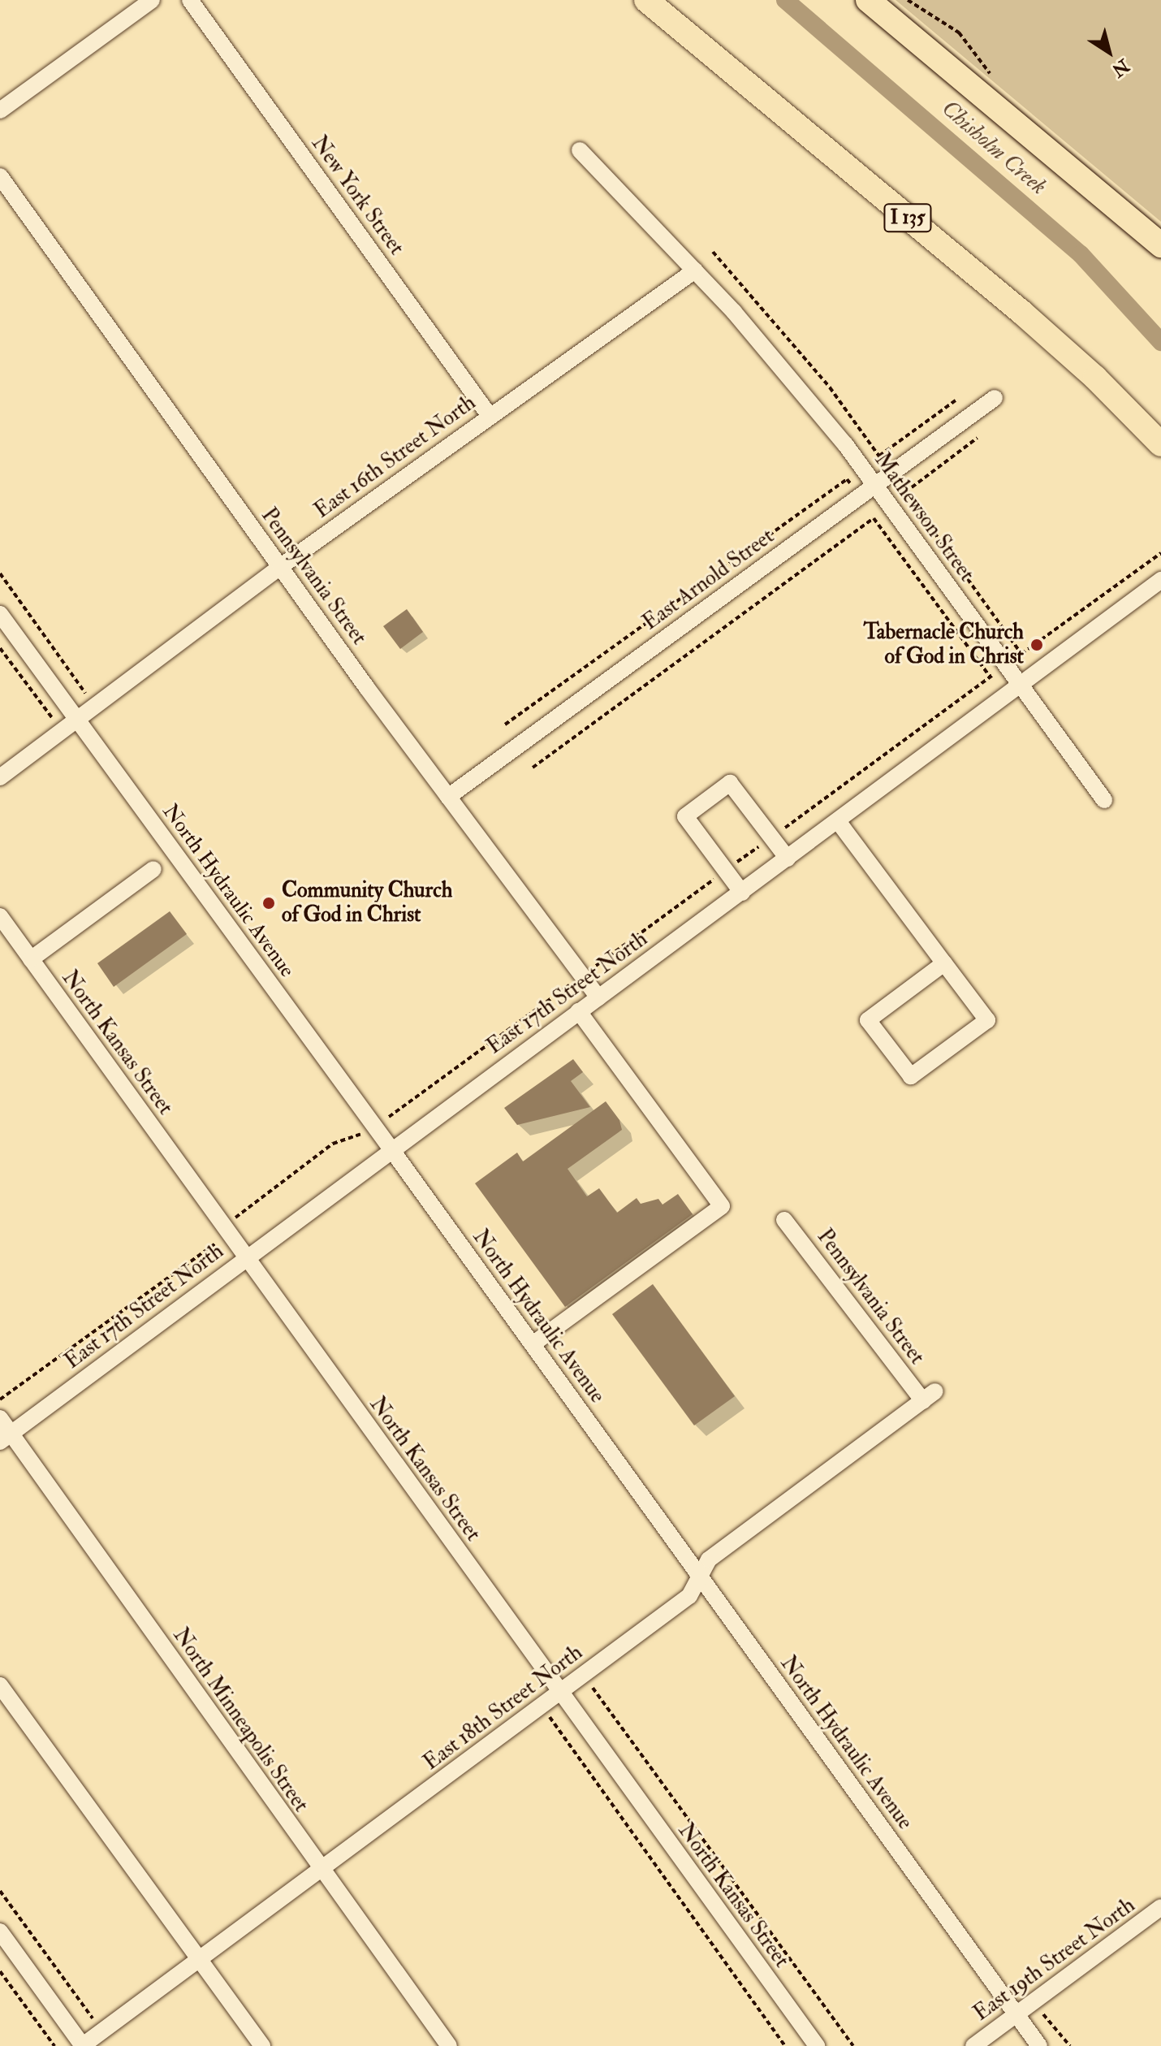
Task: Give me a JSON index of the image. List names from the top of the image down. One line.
{"streets":{"highway":["I 135"],"street":["New York Street","East 16th Street North","Mathewson Street","Pennsylvania Street","East Arnold Street","North Hydraulic Avenue","East 17th Street North","North Kansas Street","East 18th Street North","North Minneapolis Street","East 19th Street North"]},"crossings":[["New York Street","East 16th Street North"],["East 16th Street North","Mathewson Street"],["East 16th Street North","Pennsylvania Street"],["East 16th Street North","North Hydraulic Avenue"],["Mathewson Street","East Arnold Street"],["Mathewson Street","East 17th Street North"],["Pennsylvania Street","East Arnold Street"],["Pennsylvania Street","East 17th Street North"],["Pennsylvania Street","East 18th Street North"],["North Hydraulic Avenue","East 17th Street North"],["North Hydraulic Avenue","East 18th Street North"],["North Hydraulic Avenue","East 19th Street North"],["East 17th Street North","North Kansas Street"],["East 17th Street North","North Minneapolis Street"],["North Kansas Street","East 18th Street North"],["East 18th Street North","North Minneapolis Street"]],"water":["Chisholm Creek"],"places":["Tabernacle Church of God in Christ","Community Church of God in Christ"],"north":"bottom right"}
